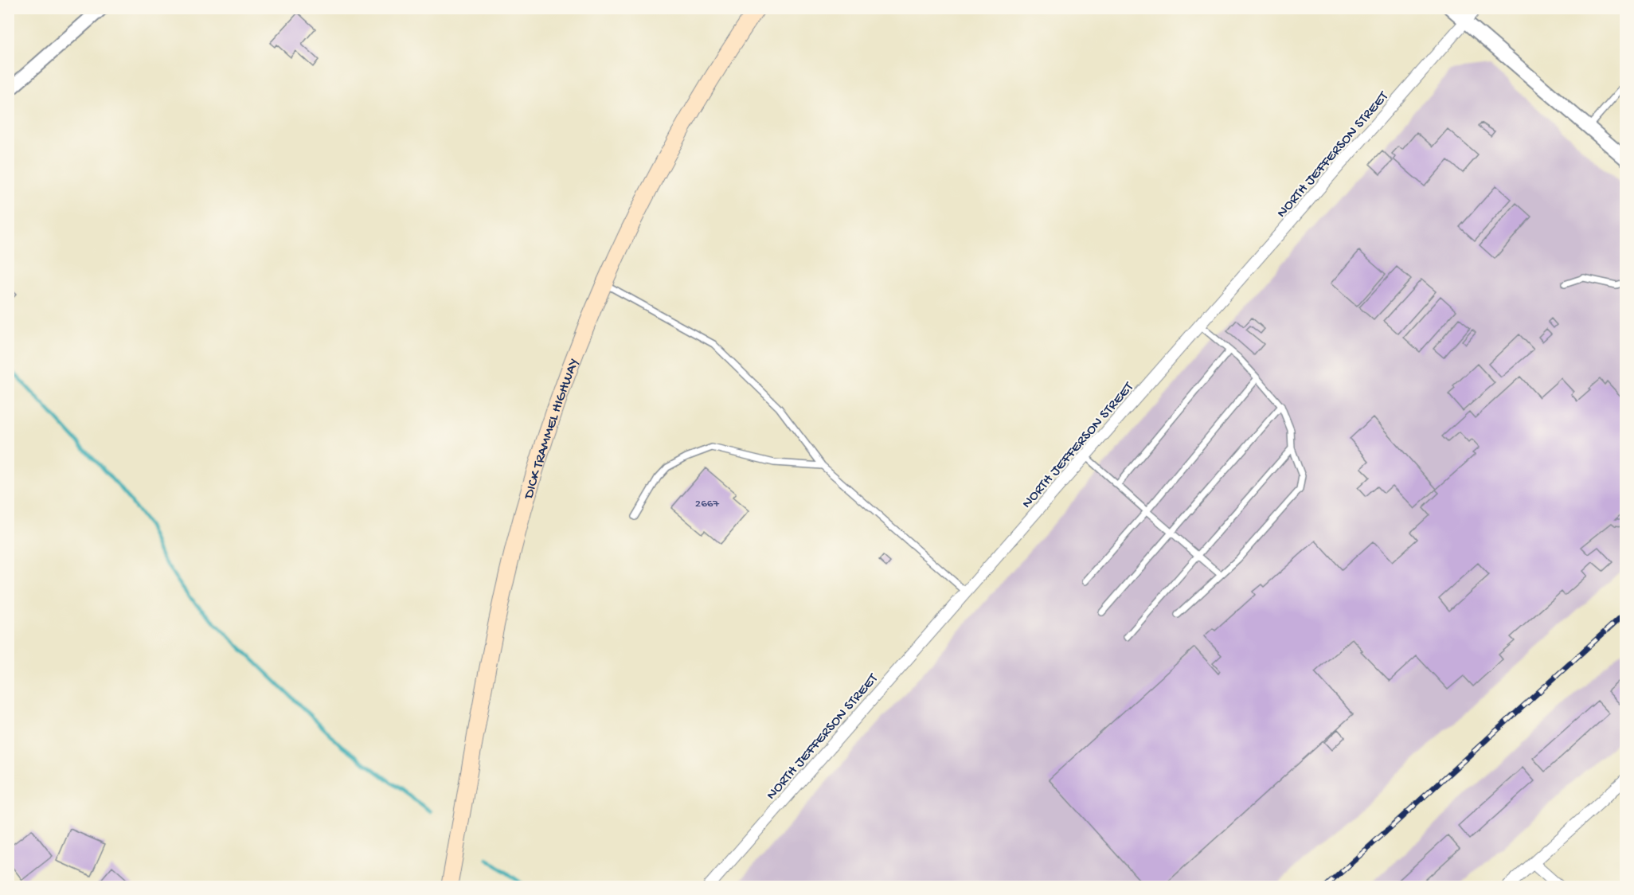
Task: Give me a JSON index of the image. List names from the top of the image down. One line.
{"streets":{"main road":["DICK TRAMMEL HIGHWAY"],"street":["NORTH JEFFERSON STREET"]},"house_numbers":["2667"]}
